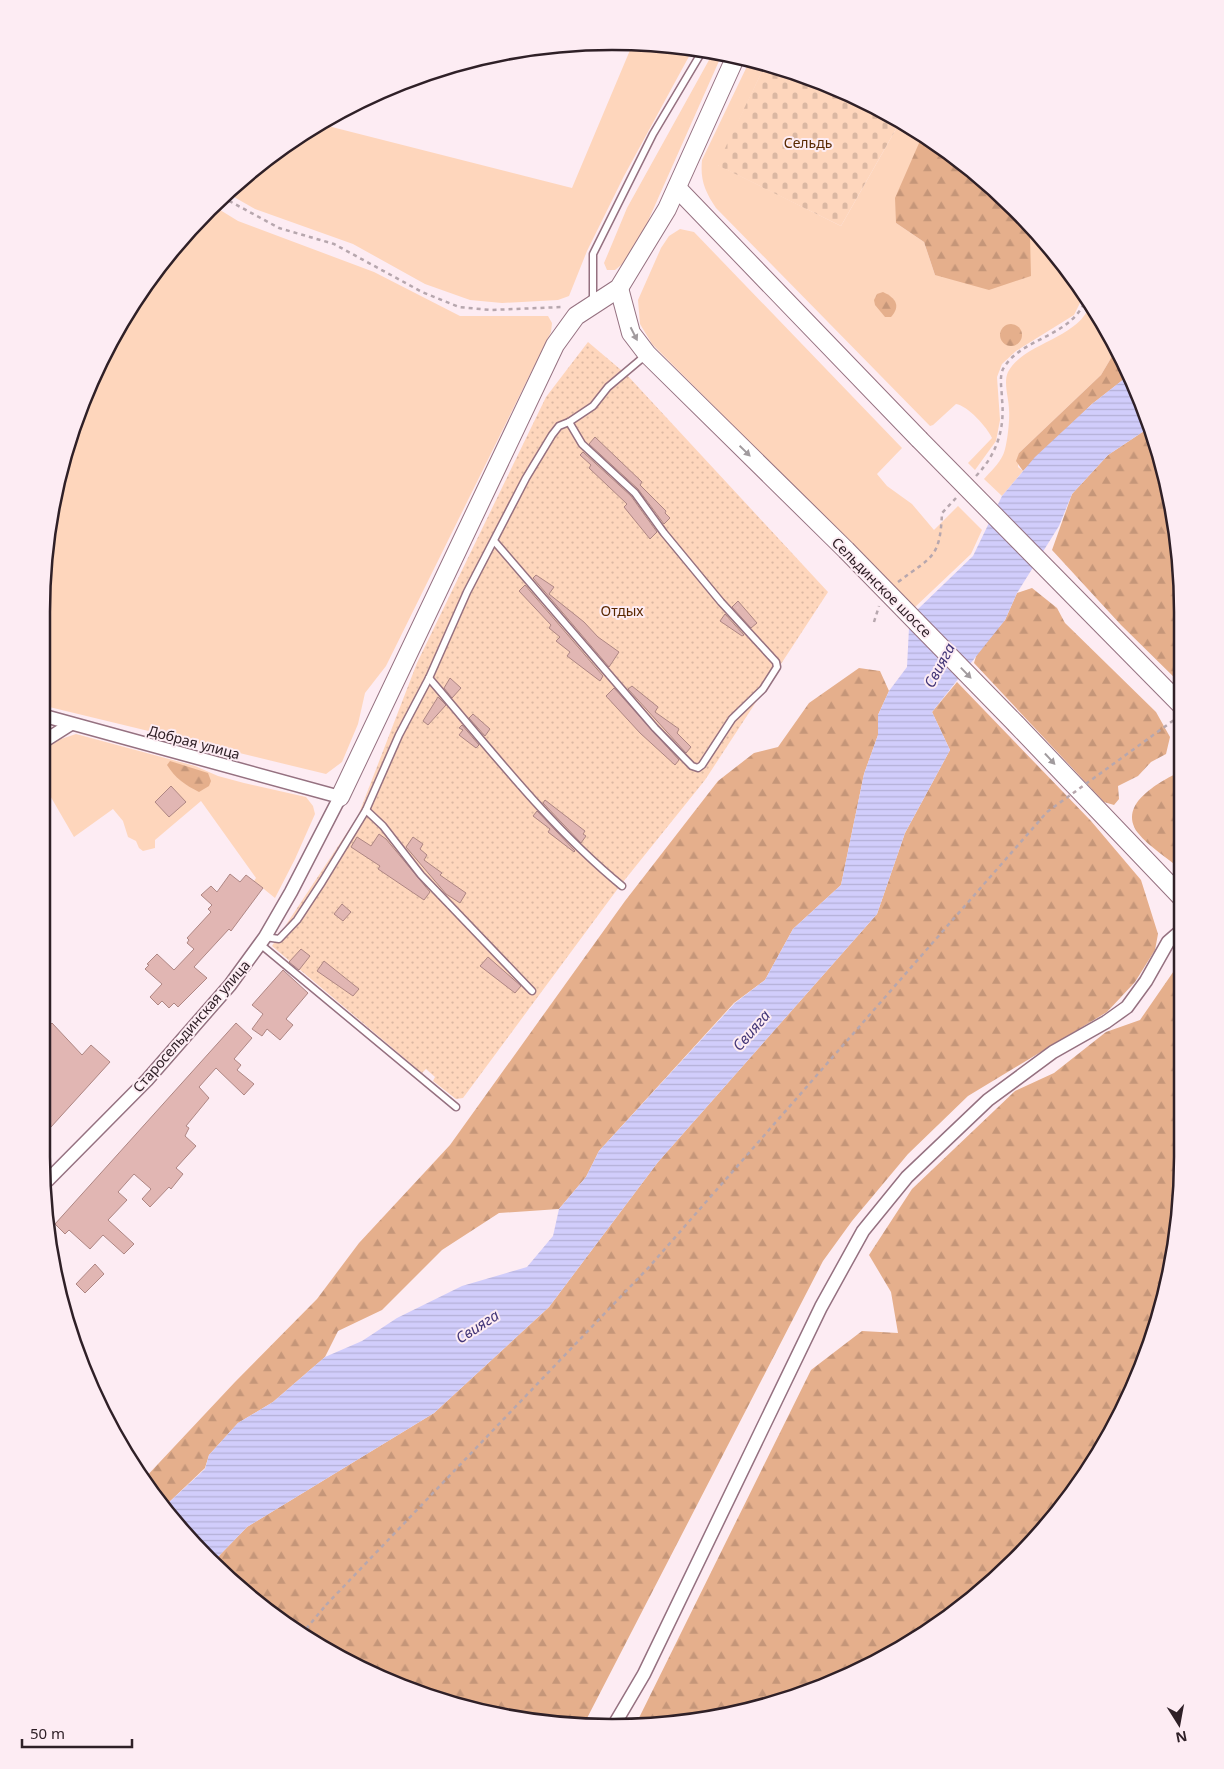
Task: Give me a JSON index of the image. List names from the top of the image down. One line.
{"streets":{"main road":["Сельдинское шоссе"],"street":["Добрая улица","Старосельдинская улица"]},"crossings":[["Добрая улица","Старосельдинская улица"]],"water":["Свияга"],"parks":["Сельдь","Отдых"],"scale_bar":"50 m","north":"bottom"}
